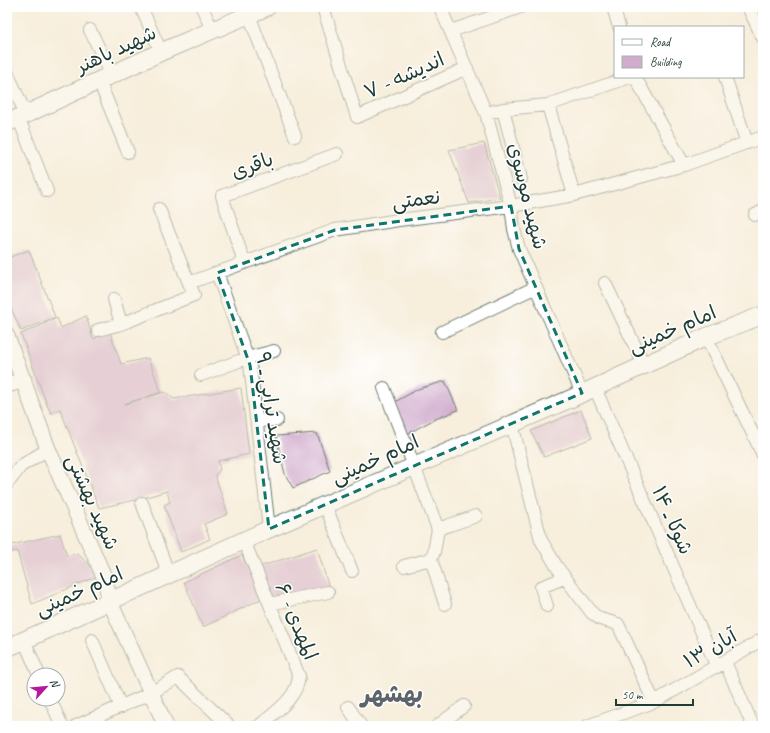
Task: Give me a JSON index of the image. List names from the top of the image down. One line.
{"streets":{"main road":["شهید باهنر","امام خمینی"],"street":["اندیشه - ۷","باقری","شهید موسوی","نعمتی","شهید ترابی ـ ۹","شهید بهشتی","شوکا ـ ۱۴","المهدی - ۶","۱۳ آبان"]},"crossings":[["اندیشه - ۷","شهید موسوی"],["باقری","نعمتی"],["شهید موسوی","نعمتی"],["شهید موسوی","امام خمینی"],["شهید موسوی","شوکا ـ ۱۴"],["نعمتی","شهید ترابی ـ ۹"],["امام خمینی","شهید ترابی ـ ۹"],["امام خمینی","شهید بهشتی"],["امام خمینی","شوکا ـ ۱۴"],["امام خمینی","المهدی - ۶"],["شوکا ـ ۱۴","۱۳ آبان"]],"districts":["بهشهر"],"legend":["Road","Building"],"scale_bar":"50 m","north":"top right"}
